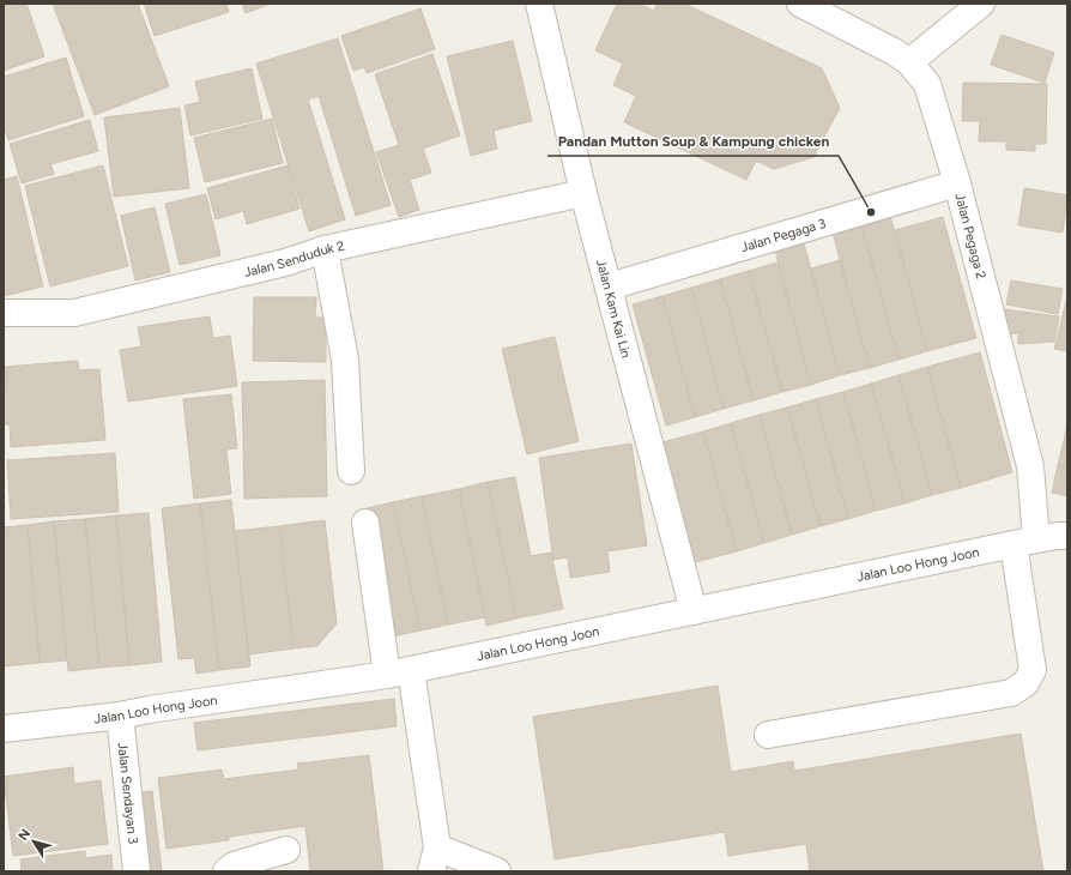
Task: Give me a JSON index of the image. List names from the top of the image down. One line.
{"streets":{"street":["Jalan Pegaga 3","Jalan Pegaga 2","Jalan Senduduk 2","Jalan Kam Kai Lin","Jalan Loo Hong Joon","Jalan Sendayan 3"]},"crossings":[["Jalan Pegaga 3","Jalan Pegaga 2"],["Jalan Pegaga 3","Jalan Kam Kai Lin"],["Jalan Pegaga 2","Jalan Loo Hong Joon"],["Jalan Senduduk 2","Jalan Kam Kai Lin"],["Jalan Kam Kai Lin","Jalan Loo Hong Joon"],["Jalan Loo Hong Joon","Jalan Sendayan 3"]],"places":["Pandan Mutton Soup & Kampung chicken"],"north":"top left"}
